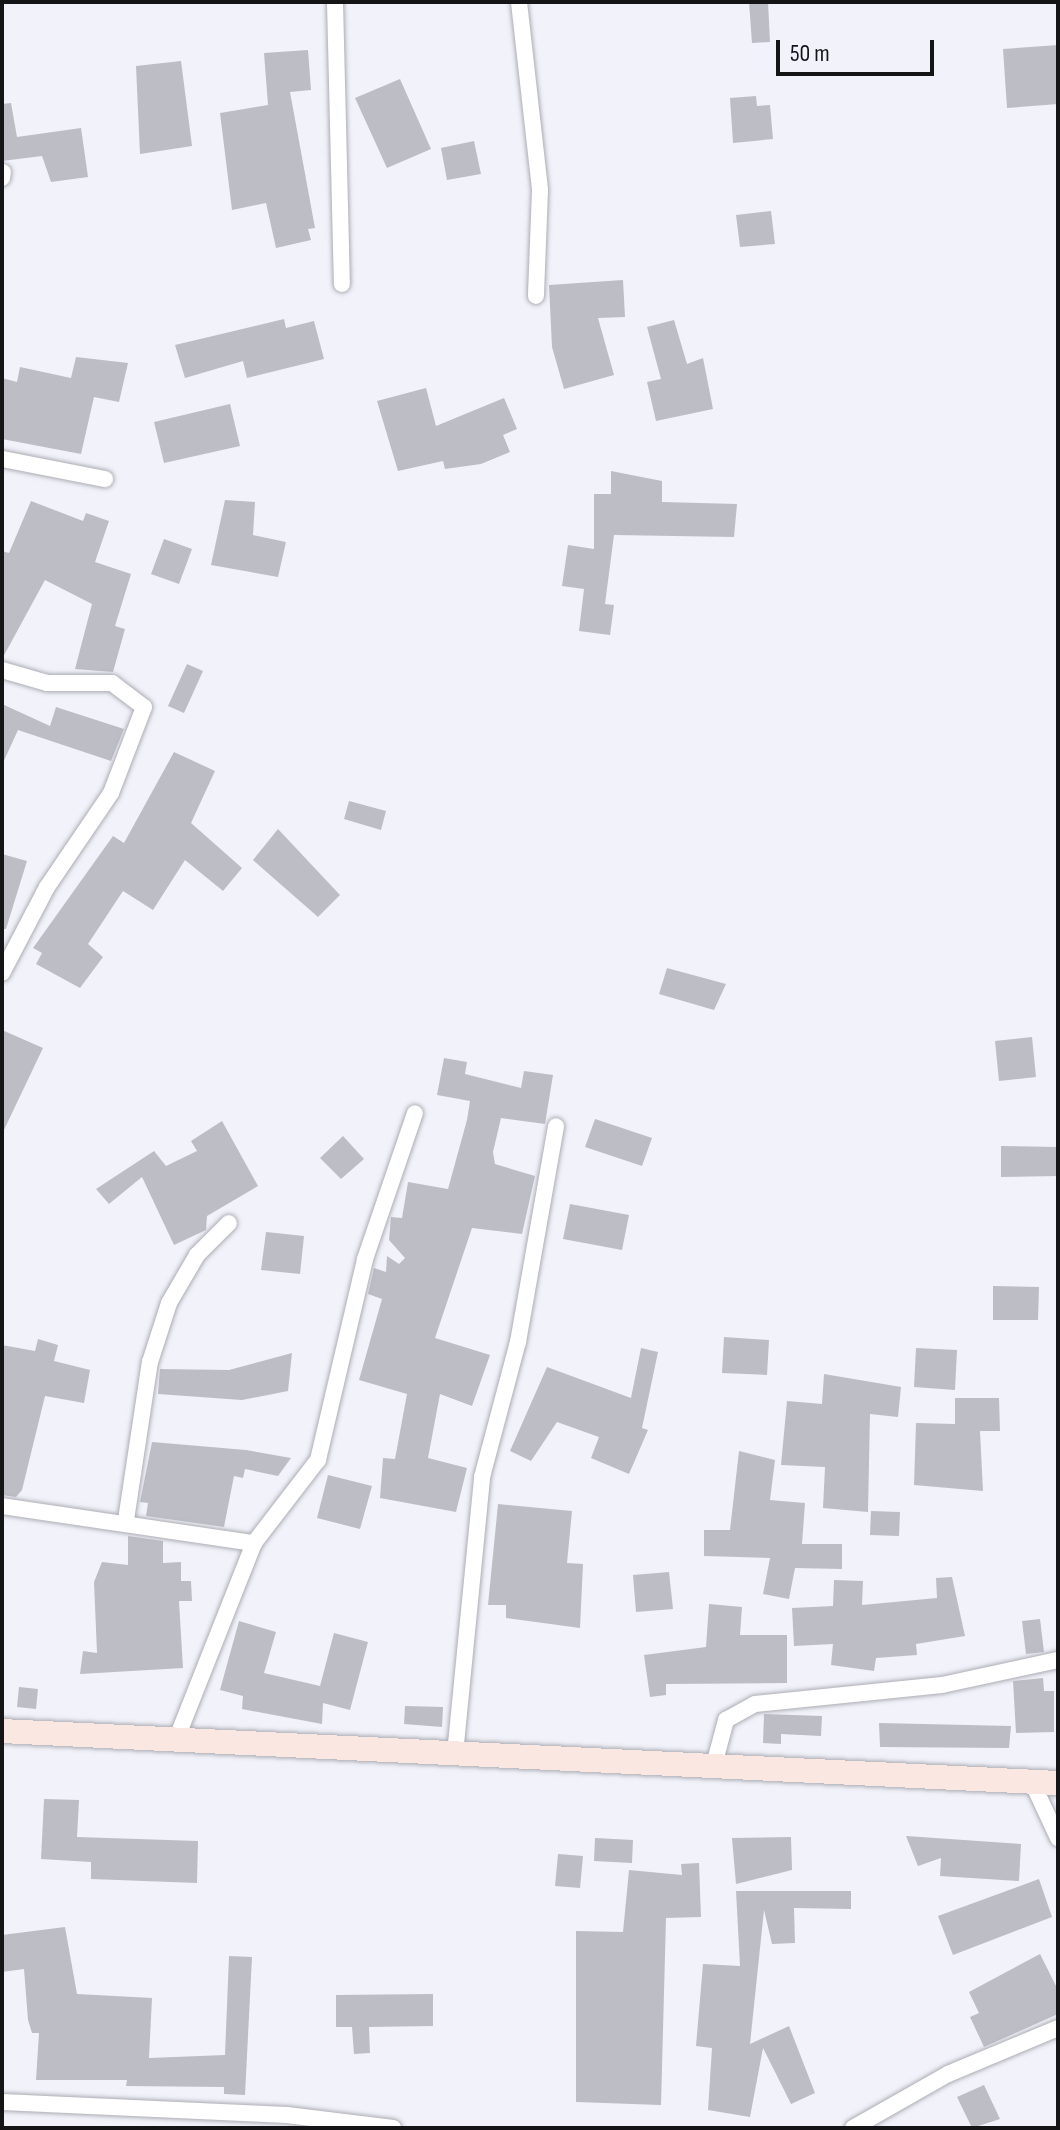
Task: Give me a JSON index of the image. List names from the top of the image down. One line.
{"scale_bar":"50 m"}
